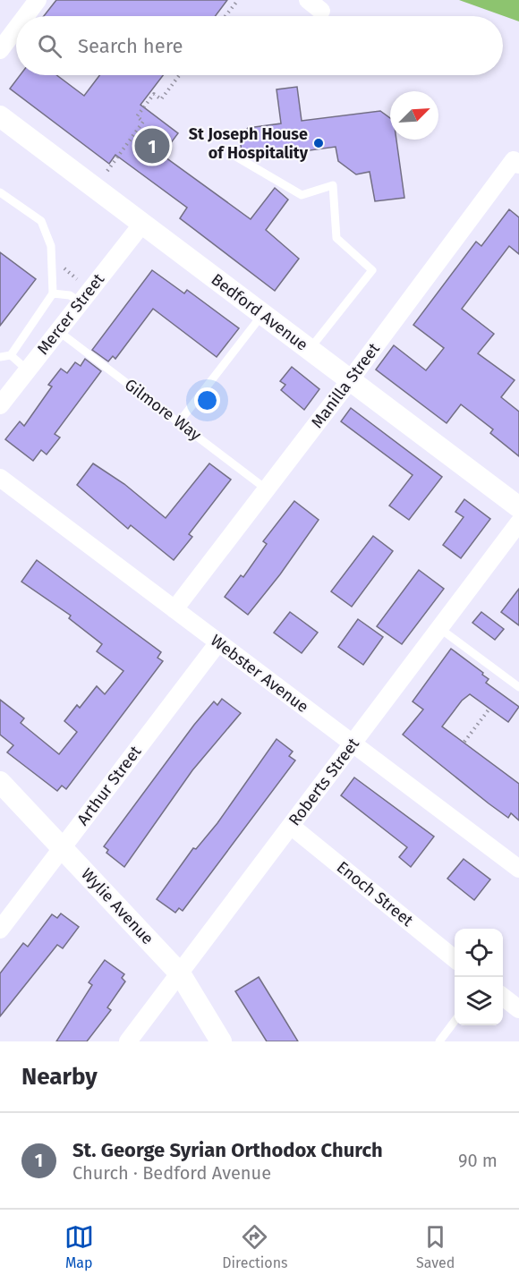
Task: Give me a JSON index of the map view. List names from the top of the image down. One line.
{"streets":{"street":["Bedford Avenue","Mercer Street","Manilla Street","Webster Avenue","Roberts Street","Arthur Street","Enoch Street","Wylie Avenue"],"lane":["Gilmore Way"]},"crossings":[["Bedford Avenue","Mercer Street"],["Bedford Avenue","Manilla Street"],["Mercer Street","Gilmore Way"],["Manilla Street","Gilmore Way"],["Manilla Street","Webster Avenue"],["Webster Avenue","Roberts Street"],["Webster Avenue","Arthur Street"],["Roberts Street","Enoch Street"],["Roberts Street","Wylie Avenue"],["Arthur Street","Wylie Avenue"]],"places":["St Joseph House of Hospitality"],"north":"top right","page":{"search":"Search here","pins":"1","heading":"Nearby","list":[{"mark":"1","name":"St. George Syrian Orthodox Church","note":"Church · Bedford Avenue","value":"90 m"}],"nav":["Map","Directions","Saved"]}}
